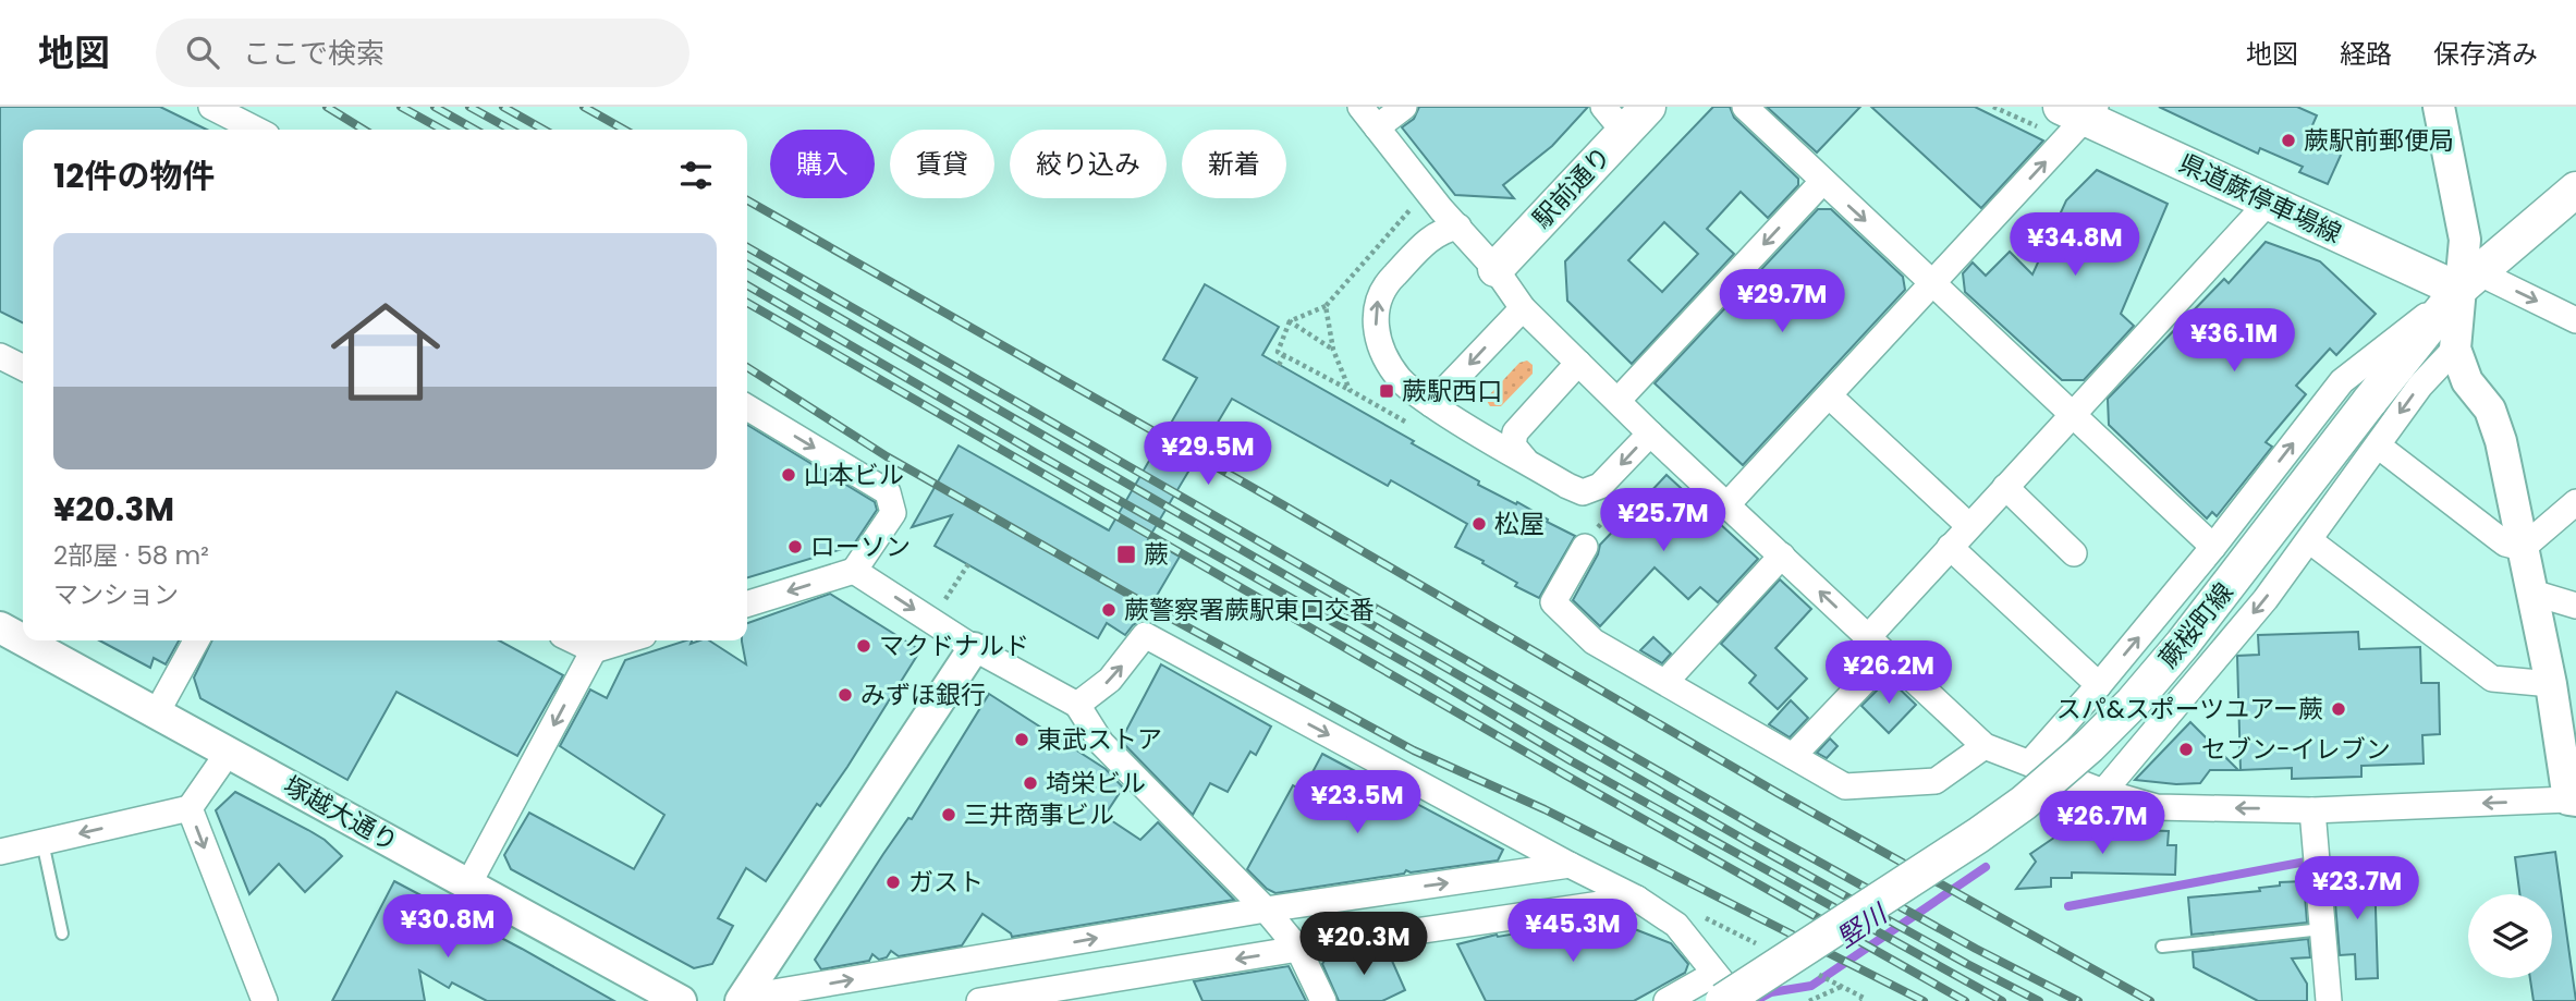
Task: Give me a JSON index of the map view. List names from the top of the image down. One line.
{"streets":{"main road":["駅前通り","県道蕨停車場線","蕨桜町線"],"street":["塚越大通り"]},"crossings":[["県道蕨停車場線","蕨桜町線"]],"water":["竪川"],"places":{"other":["蕨駅前郵便局","山本ビル","松屋","ローソン","蕨警察署蕨駅東口交番","マクドナルド","みずほ銀行","スパ&スポーツユアー蕨","東武ストア","セブン-イレブン","埼栄ビル","三井商事ビル","ガスト"],"transit":["蕨駅西口","蕨"]},"page":{"header":"地図","search":"ここで検索","nav":["地図","経路","保存済み"],"chip":["購入","賃貸","絞り込み","新着"],"heading":"12件の物件","price":["¥34.8M","¥29.7M","¥36.1M","¥29.5M","¥25.7M","¥26.2M","¥23.5M","¥26.7M","¥23.7M","¥30.8M","¥45.3M","¥20.3M"],"list":[{"name":"¥20.3M","note":"2部屋 · 58 m² · マンション"}]}}
